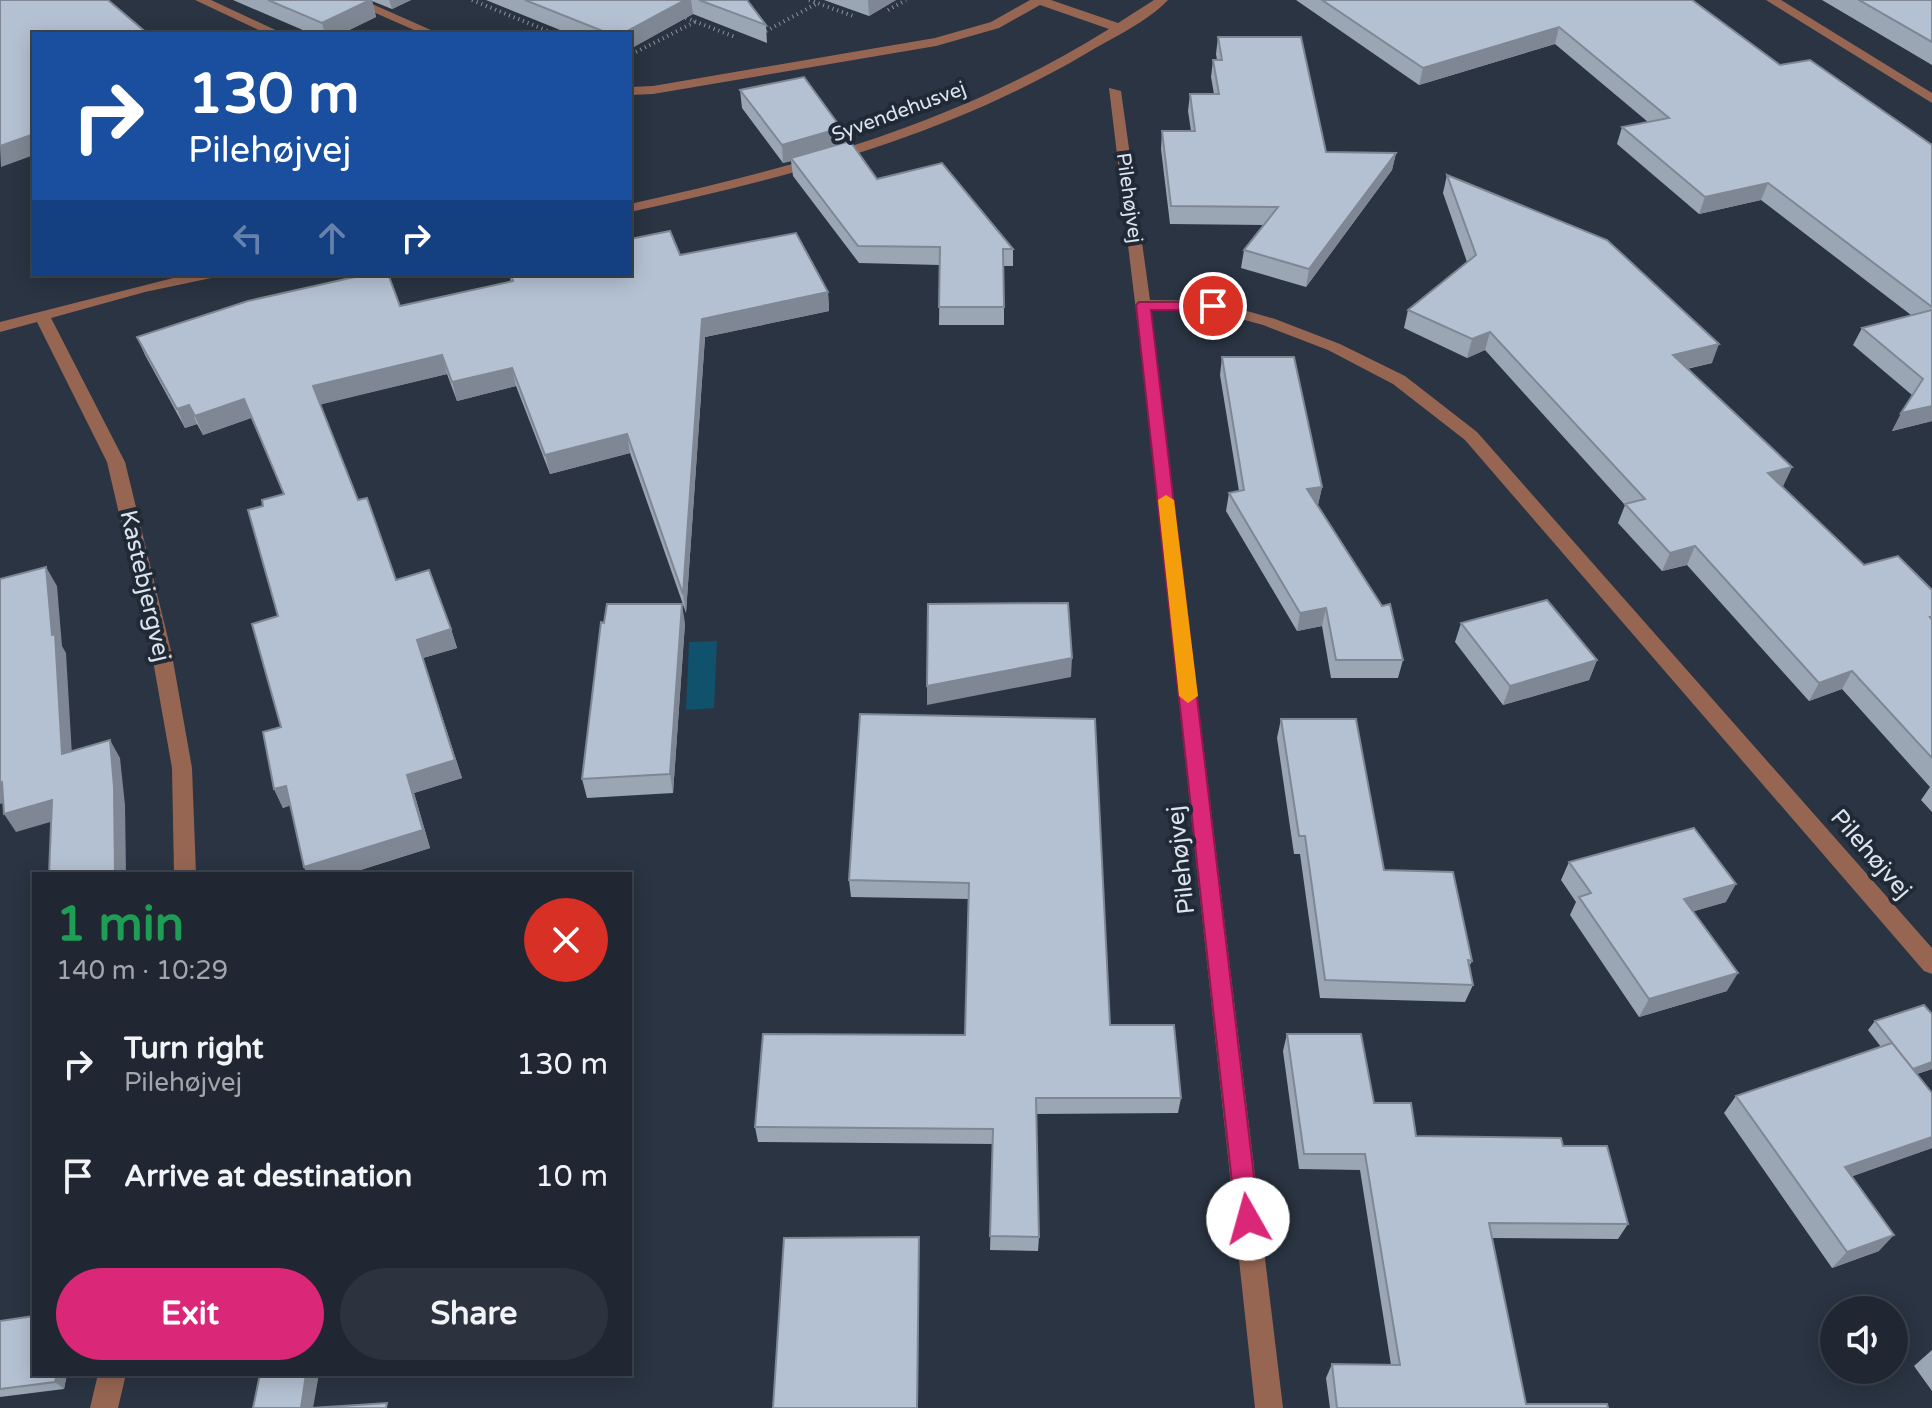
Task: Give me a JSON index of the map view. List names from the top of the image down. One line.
{"streets":{"street":["Syvendehusvej","Pilehøjvej","Kastebjergvej"]},"page":{"turn":["130 m","Pilehøjvej"],"heading":["1 min","140 m · 10:29"],"list":[{"name":"Turn right","note":"Pilehøjvej","value":"130 m"},{"name":"Arrive at destination","value":"10 m"}],"buttons":["Exit","Share"]}}
